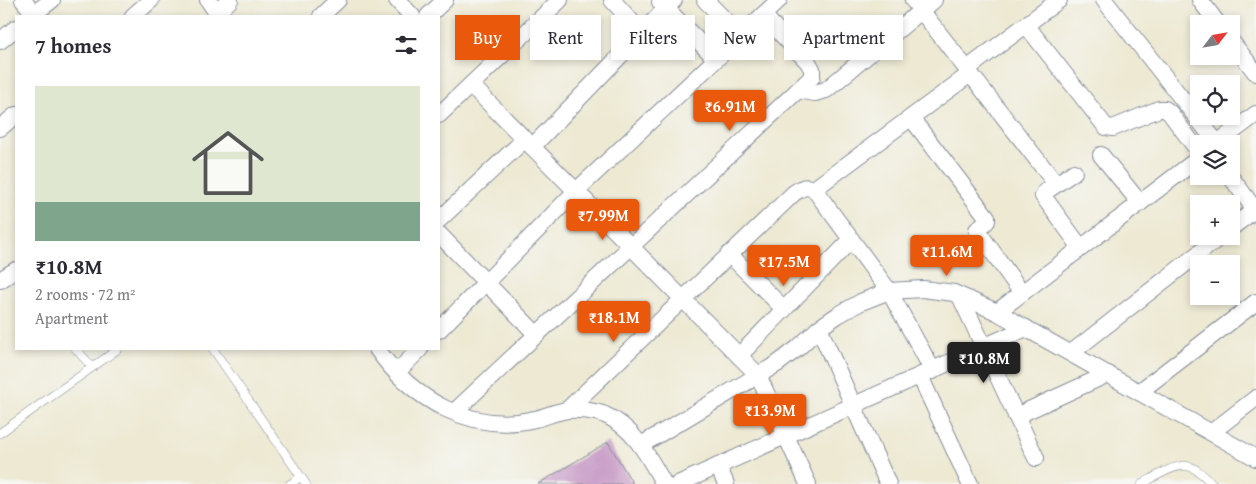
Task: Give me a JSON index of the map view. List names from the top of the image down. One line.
{"north":"top right","page":{"map_buttons":["+","−"],"chip":["Buy","Rent","Filters","New","Apartment"],"heading":"7 homes","list":[{"name":"₹10.8M","note":"2 rooms · 72 m² · Apartment"}],"price":["₹6.91M","₹7.99M","₹11.6M","₹17.5M","₹18.1M","₹10.8M","₹13.9M"]}}
